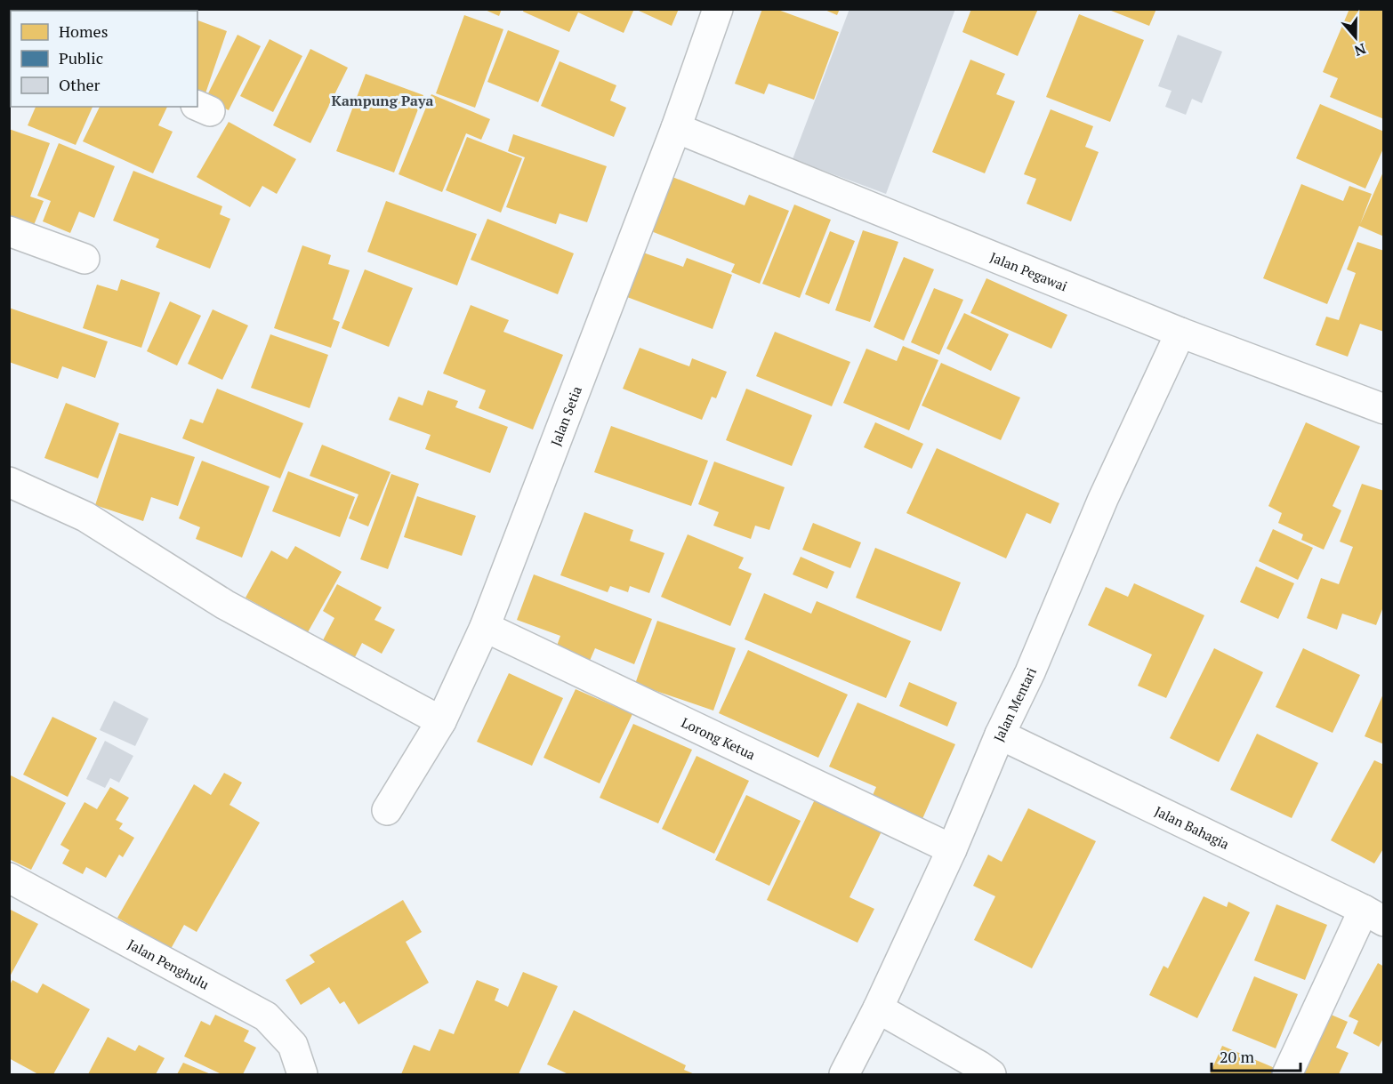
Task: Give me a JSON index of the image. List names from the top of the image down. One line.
{"streets":{"street":["Jalan Pegawai","Jalan Setia","Jalan Mentari","Lorong Ketua","Jalan Bahagia","Jalan Penghulu"]},"crossings":[["Jalan Pegawai","Jalan Setia"],["Jalan Pegawai","Jalan Mentari"],["Jalan Setia","Lorong Ketua"],["Jalan Mentari","Lorong Ketua"],["Jalan Mentari","Jalan Bahagia"]],"districts":["Kampung Paya"],"legend":["Homes","Public","Other"],"scale_bar":"20 m","north":"bottom"}
